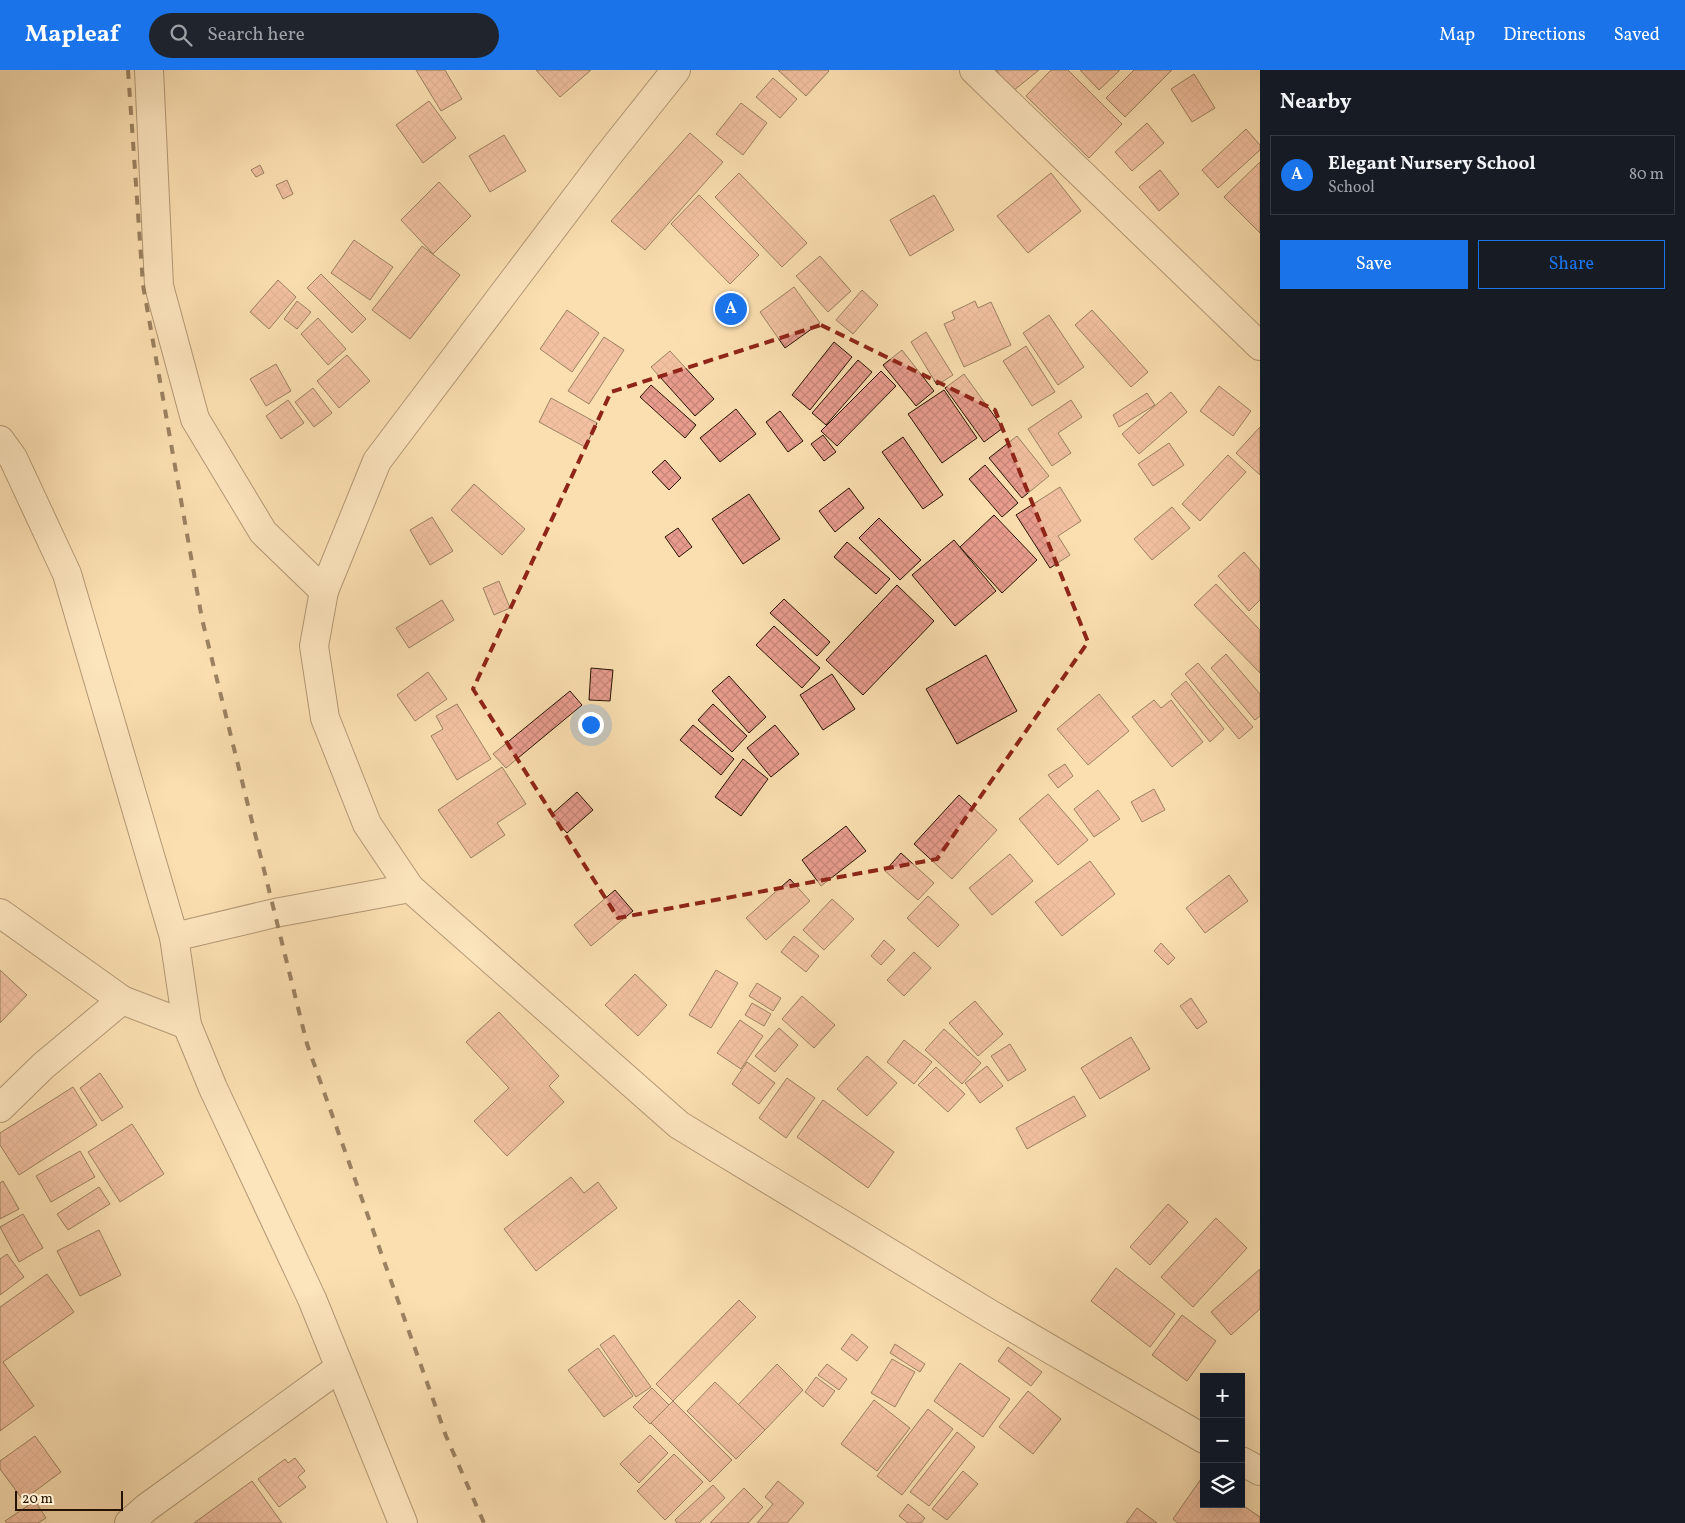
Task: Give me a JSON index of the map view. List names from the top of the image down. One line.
{"scale_bar":"20 m","page":{"header":"Mapleaf","search":"Search here","nav":["Map","Directions","Saved"],"heading":"Nearby","list":[{"mark":"A","name":"Elegant Nursery School","note":"School","value":"80 m"}],"buttons":["Save","Share"],"pins":"A","map_buttons":["+","−"],"scale":"20 m"}}
